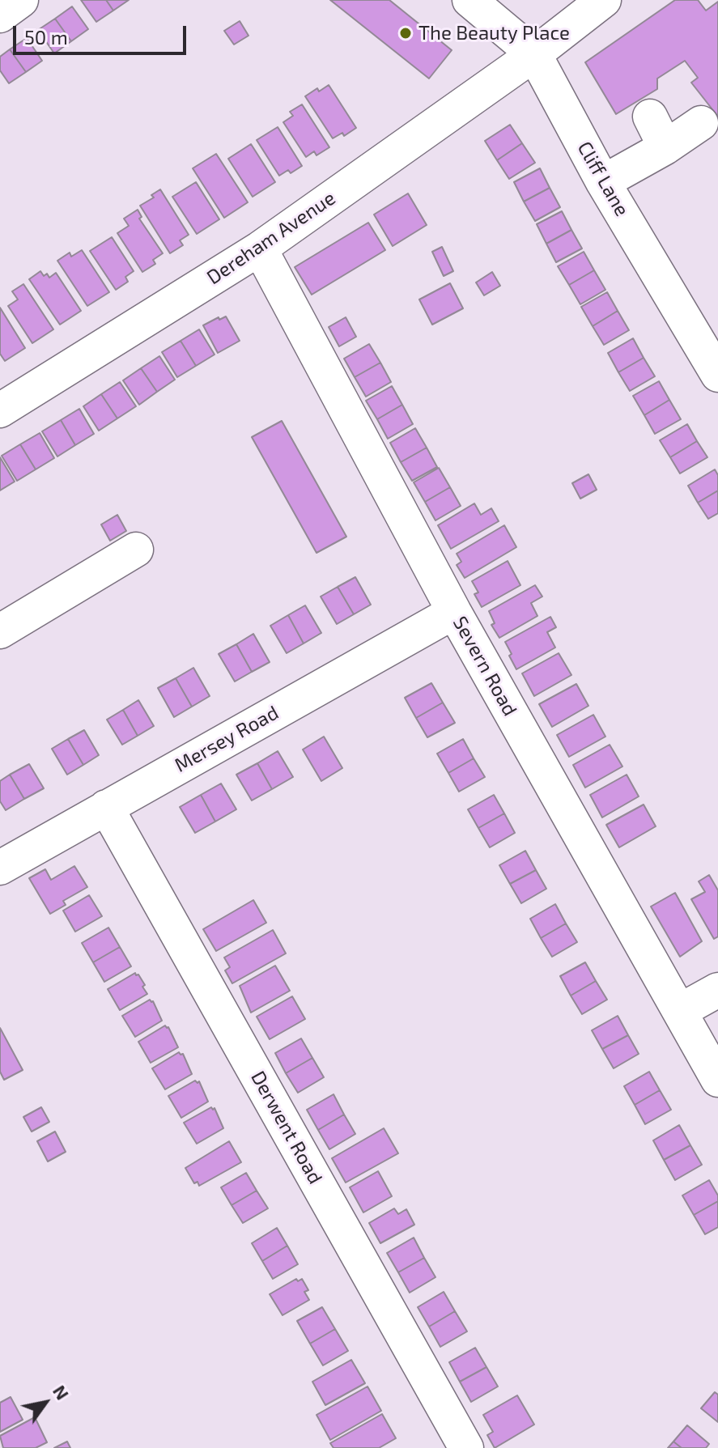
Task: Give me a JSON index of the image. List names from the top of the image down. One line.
{"streets":{"street":["Cliff Lane","Dereham Avenue","Severn Road","Mersey Road","Derwent Road"]},"crossings":[["Cliff Lane","Dereham Avenue"],["Dereham Avenue","Severn Road"],["Severn Road","Mersey Road"],["Mersey Road","Derwent Road"]],"places":["The Beauty Place"],"scale_bar":"50 m","north":"top right"}
